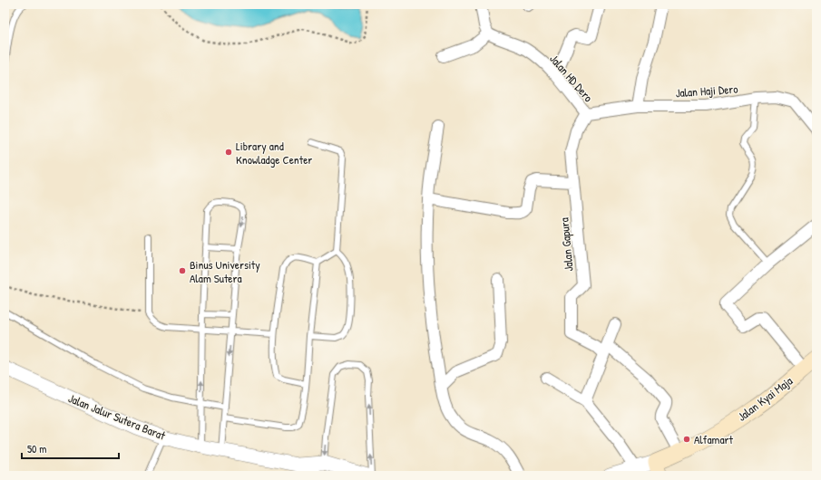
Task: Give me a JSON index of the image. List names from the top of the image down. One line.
{"streets":{"main road":["Jalan Kyai Maja"],"street":["Jalan HD Dero","Jalan Haji Dero","Jalan Gapura","Jalan Jalur Sutera Barat"]},"crossings":[["Jalan HD Dero","Jalan Haji Dero"],["Jalan HD Dero","Jalan Gapura"],["Jalan Haji Dero","Jalan Gapura"]],"places":["Library and Knowladge Center","Binus University Alam Sutera","Alfamart"],"scale_bar":"50 m"}
